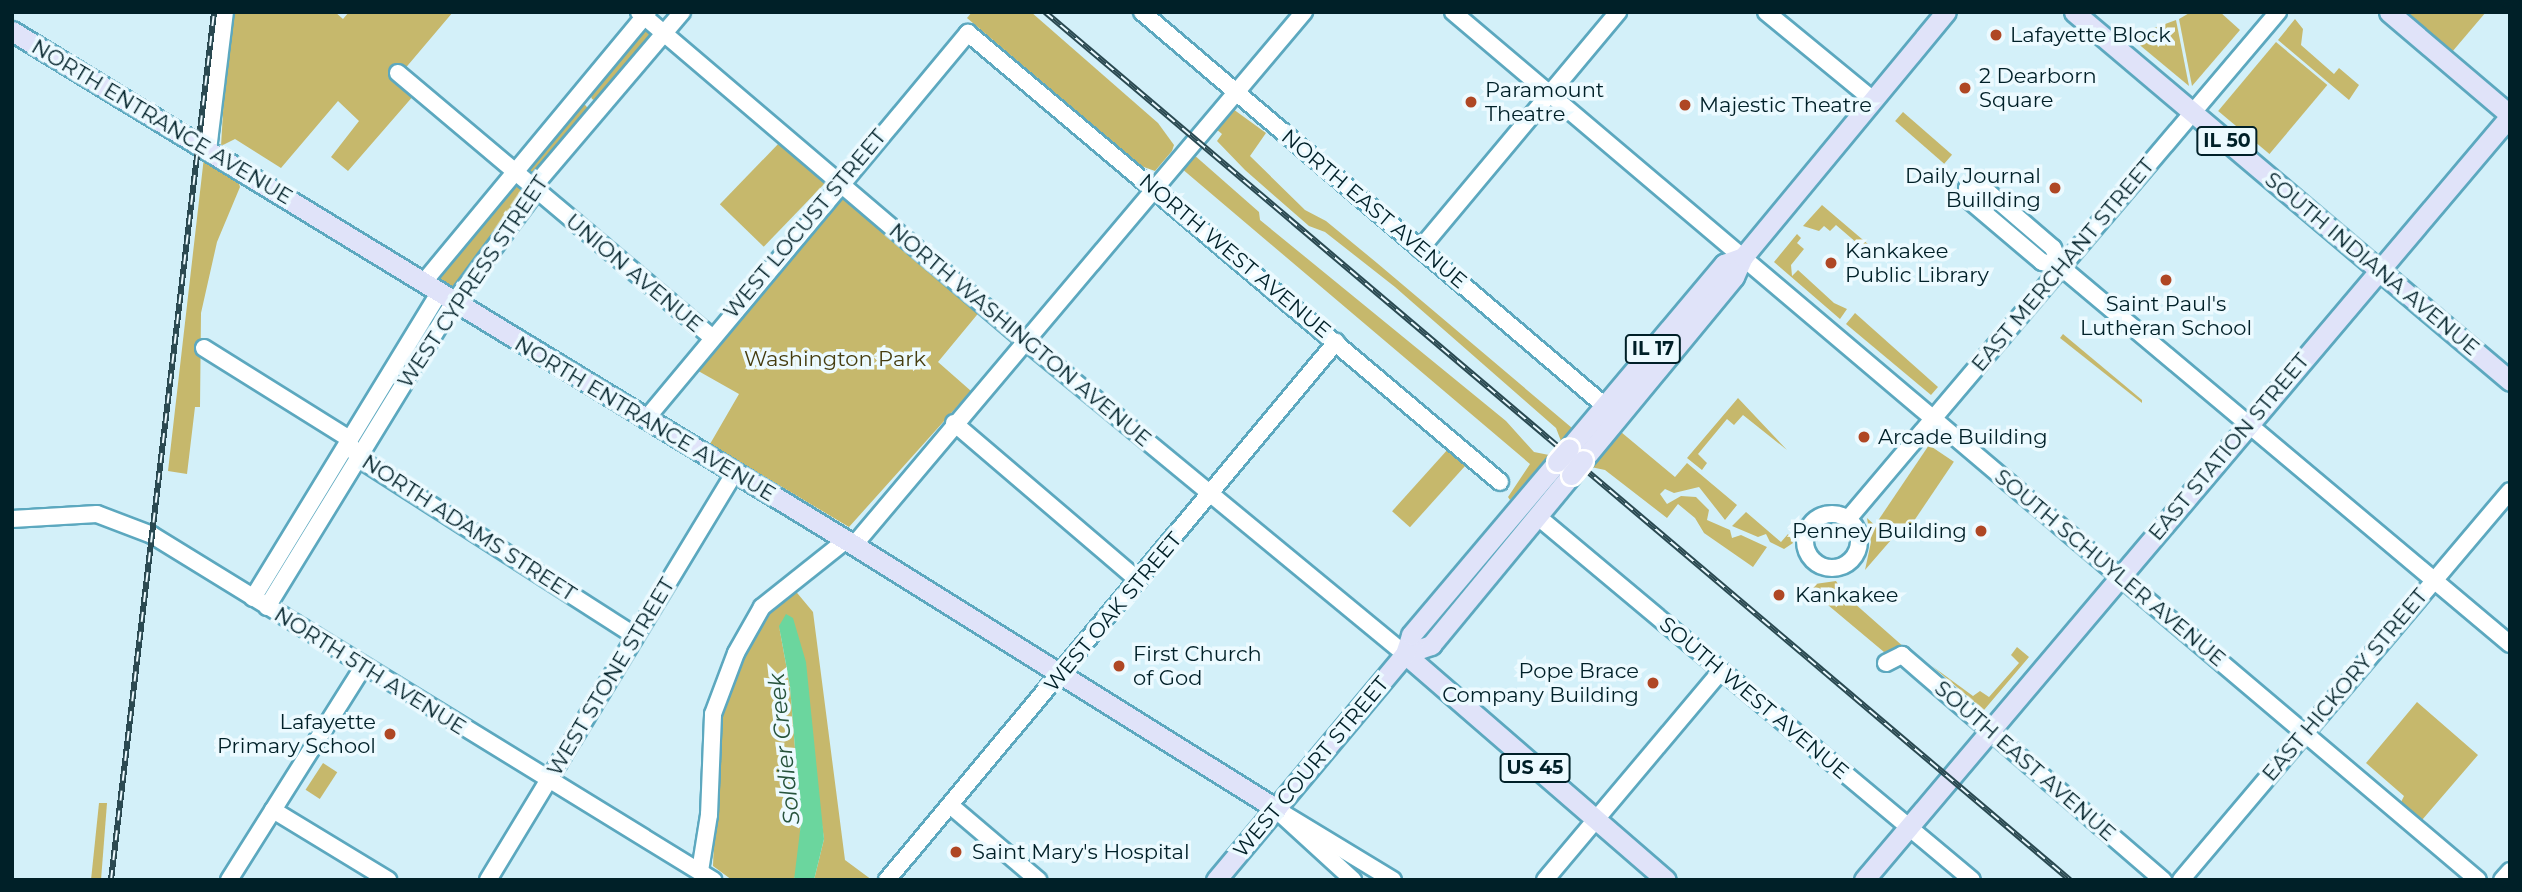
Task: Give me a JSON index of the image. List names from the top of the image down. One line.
{"streets":{"main road":["NORTH ENTRANCE AVENUE","IL 50","SOUTH INDIANA AVENUE","IL 17","EAST STATION STREET","WEST COURT STREET","US 45"],"street":["NORTH EAST AVENUE","WEST LOCUST STREET","NORTH WEST AVENUE","EAST MERCHANT STREET","UNION AVENUE","WEST CYPRESS STREET","NORTH WASHINGTON AVENUE","NORTH ADAMS STREET","SOUTH SCHUYLER AVENUE","WEST OAK STREET","NORTH 5TH AVENUE","WEST STONE STREET","EAST HICKORY STREET","SOUTH WEST AVENUE","SOUTH EAST AVENUE"]},"crossings":[["NORTH ENTRANCE AVENUE","WEST LOCUST STREET"],["NORTH ENTRANCE AVENUE","WEST CYPRESS STREET"],["NORTH ENTRANCE AVENUE","WEST OAK STREET"],["NORTH ENTRANCE AVENUE","WEST STONE STREET"],["NORTH ENTRANCE AVENUE","WEST COURT STREET"],["NORTH EAST AVENUE","IL 17"],["WEST LOCUST STREET","NORTH WEST AVENUE"],["WEST LOCUST STREET","UNION AVENUE"],["WEST LOCUST STREET","NORTH WASHINGTON AVENUE"],["NORTH WEST AVENUE","WEST OAK STREET"],["SOUTH INDIANA AVENUE","EAST MERCHANT STREET"],["SOUTH INDIANA AVENUE","EAST STATION STREET"],["EAST MERCHANT STREET","SOUTH SCHUYLER AVENUE"],["UNION AVENUE","WEST CYPRESS STREET"],["WEST CYPRESS STREET","NORTH WASHINGTON AVENUE"],["WEST CYPRESS STREET","NORTH ADAMS STREET"],["WEST CYPRESS STREET","NORTH 5TH AVENUE"],["NORTH WASHINGTON AVENUE","WEST OAK STREET"],["NORTH WASHINGTON AVENUE","WEST COURT STREET"],["NORTH WASHINGTON AVENUE","US 45"],["IL 17","SOUTH SCHUYLER AVENUE"],["IL 17","WEST COURT STREET"],["EAST STATION STREET","SOUTH SCHUYLER AVENUE"],["EAST STATION STREET","SOUTH WEST AVENUE"],["EAST STATION STREET","SOUTH EAST AVENUE"],["NORTH ADAMS STREET","WEST STONE STREET"],["SOUTH SCHUYLER AVENUE","EAST HICKORY STREET"],["NORTH 5TH AVENUE","WEST STONE STREET"],["SOUTH WEST AVENUE","WEST COURT STREET"],["WEST COURT STREET","US 45"]],"water":["Soldier Creek"],"parks":["Washington Park"],"places":["Lafayette Block","2 Dearborn Square","Paramount Theatre","Majestic Theatre","Daily Journal Buillding","Kankakee Public Library","Saint Paul's Lutheran School","Arcade Building","Penney Building","Kankakee","First Church of God","Pope Brace Company Building","Lafayette Primary School","Saint Mary's Hospital"]}
